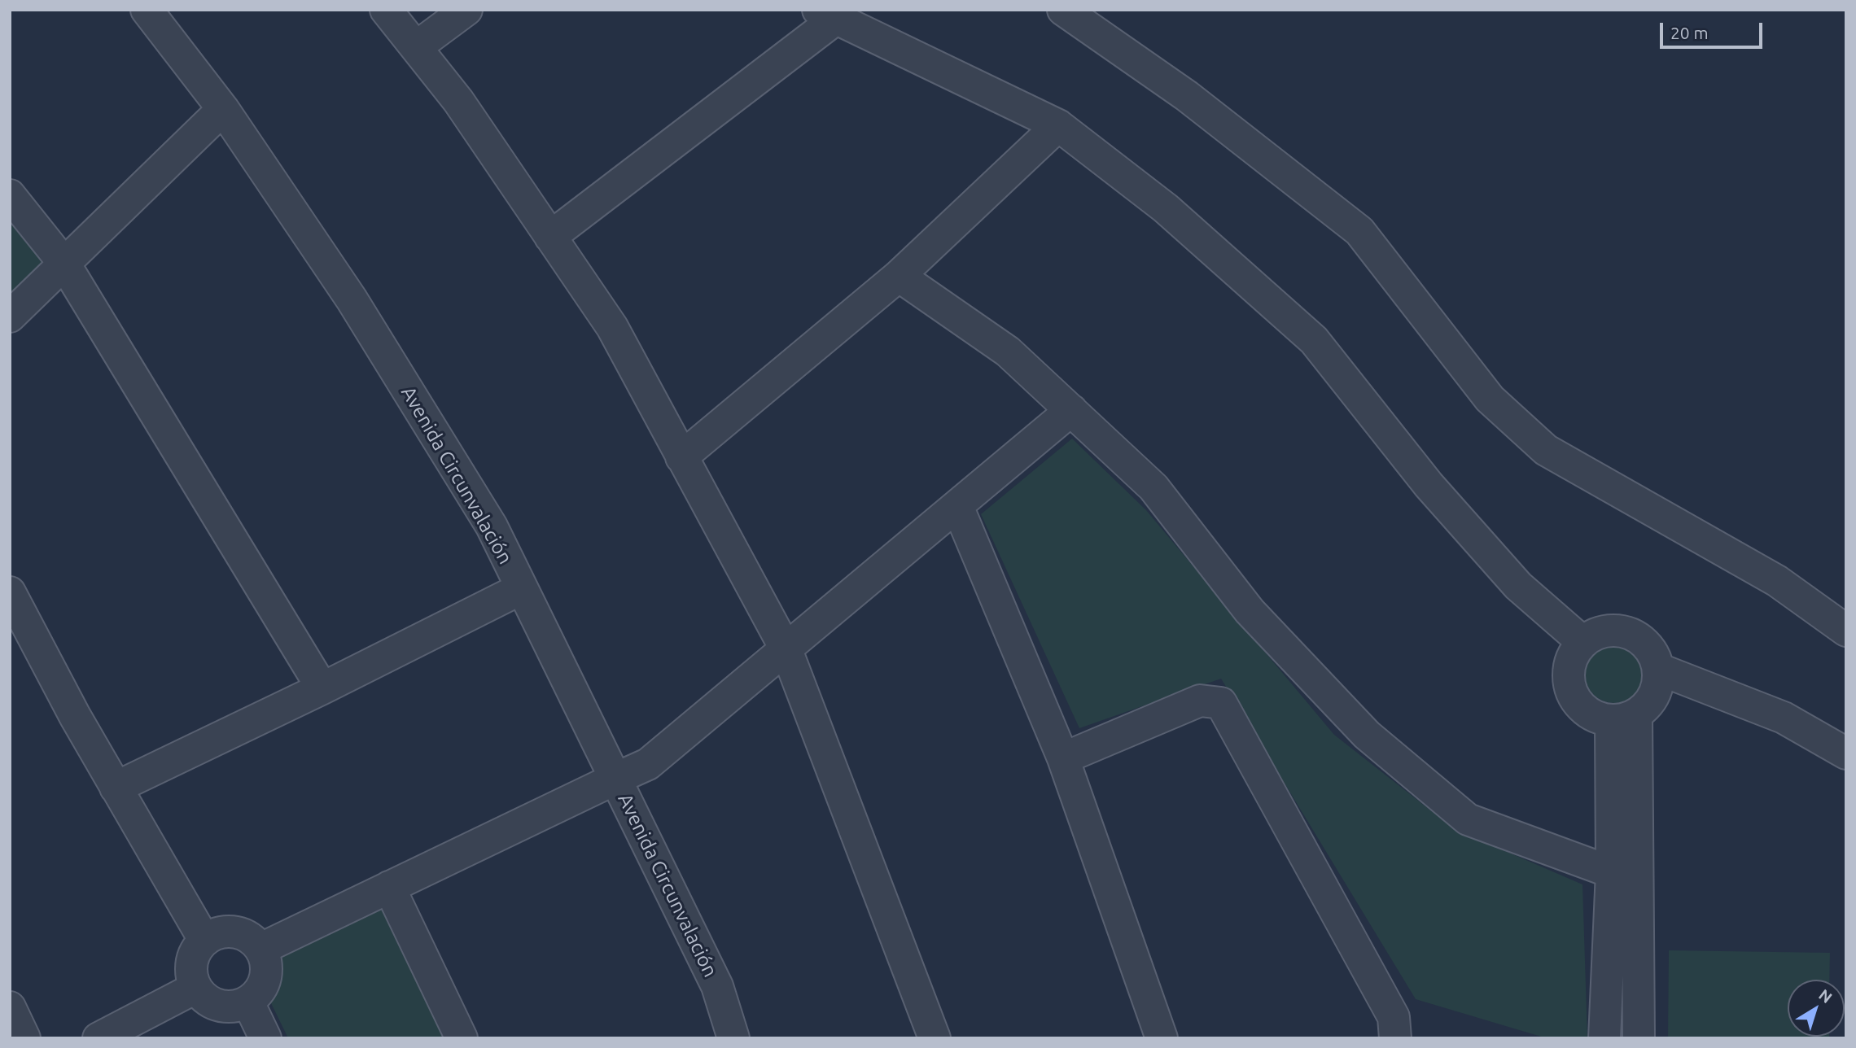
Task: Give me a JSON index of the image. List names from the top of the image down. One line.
{"streets":{"street":["Avenida Circunvalación"]},"scale_bar":"20 m","north":"top right"}
